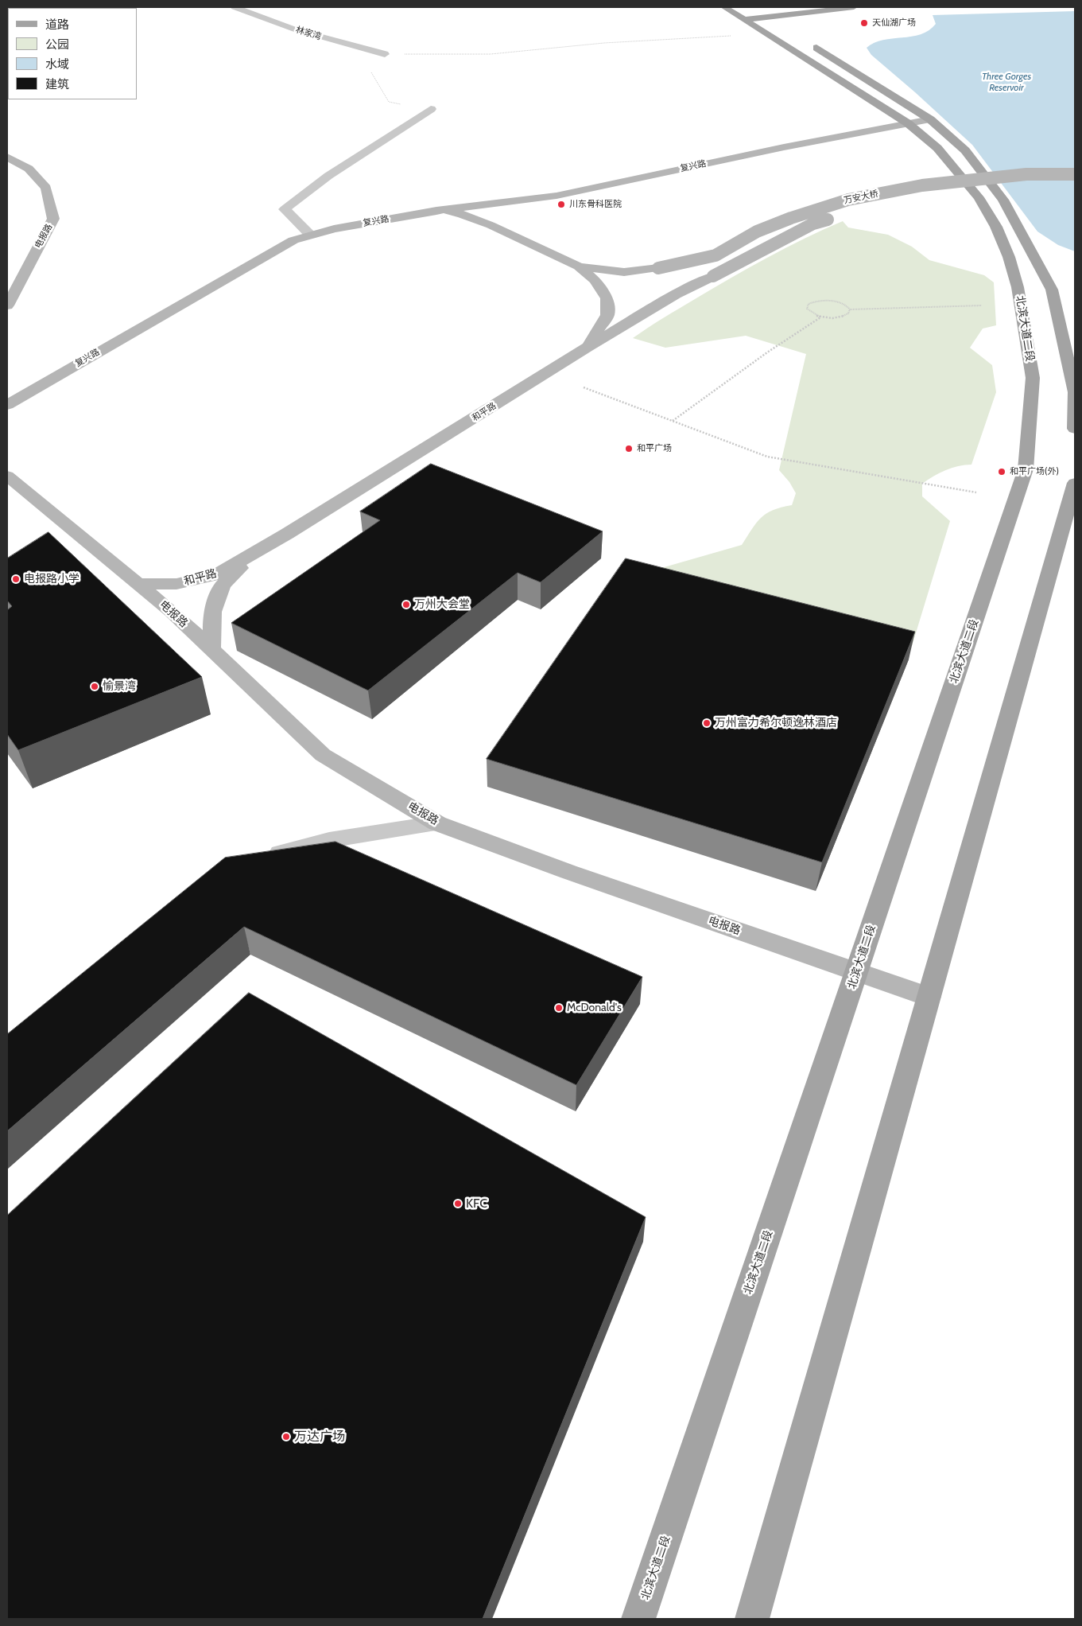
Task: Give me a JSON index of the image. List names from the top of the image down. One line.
{"streets":{"main road":["复兴路","万安大桥","电报路","北滨大道二段","和平路"],"street":["林家湾"]},"crossings":[["复兴路","北滨大道二段"],["万安大桥","和平路"],["电报路","北滨大道二段"],["电报路","和平路"]],"water":["Three Gorges Reservoir"],"places":["天仙湖广场","川东骨科医院","和平广场","和平广场(外)","电报路小学","万州大会堂","愉景湾","万州富力希尔顿逸林酒店","McDonald's","KFC","万达广场"],"legend":["道路","公园","水域","建筑"]}
